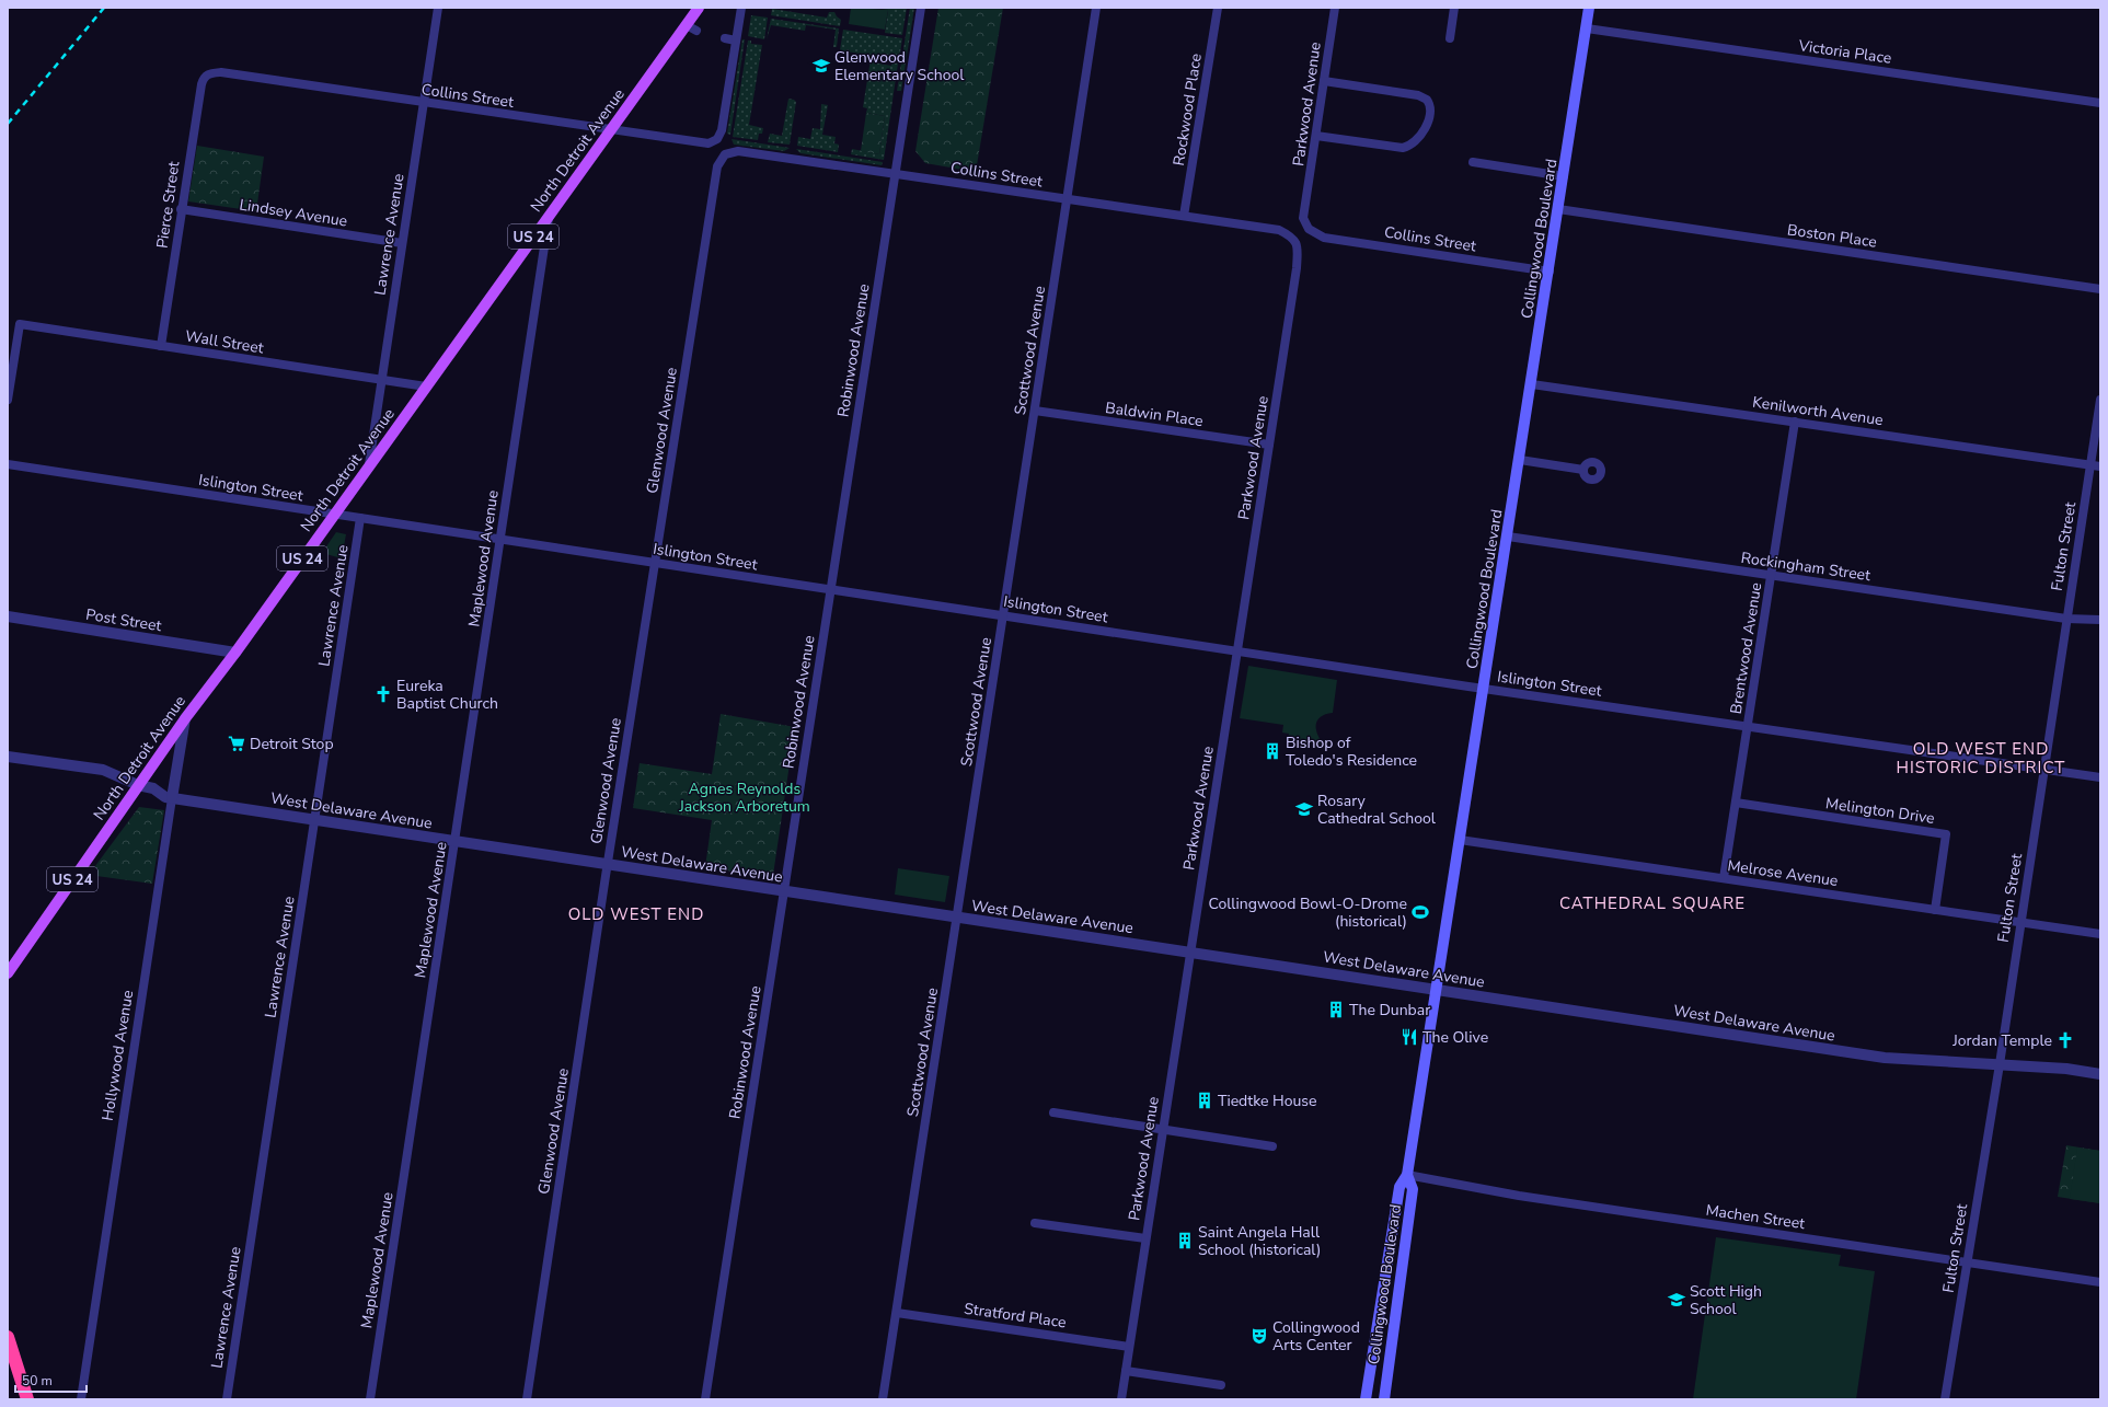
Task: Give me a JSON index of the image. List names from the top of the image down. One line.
{"streets":{"main road":["North Detroit Avenue","US 24","Collingwood Boulevard"],"street":["Victoria Place","Collins Street","Parkwood Avenue","Rockwood Place","Pierce Street","Lindsey Avenue","Lawrence Avenue","Boston Place","Wall Street","Robinwood Avenue","Scottwood Avenue","Kenilworth Avenue","Baldwin Place","Glenwood Avenue","Islington Street","Fulton Street","Maplewood Avenue","Rockingham Street","Post Street","Brentwood Avenue","West Delaware Avenue","Melington Drive","Melrose Avenue","Hollywood Avenue","Machen Street","Stratford Place"]},"crossings":[["Victoria Place","Collingwood Boulevard"],["Collins Street","Parkwood Avenue"],["Collins Street","Rockwood Place"],["Collins Street","North Detroit Avenue"],["Collins Street","Pierce Street"],["Collins Street","Lawrence Avenue"],["Collins Street","Collingwood Boulevard"],["Collins Street","Robinwood Avenue"],["Collins Street","Scottwood Avenue"],["Collins Street","Glenwood Avenue"],["Parkwood Avenue","Baldwin Place"],["Parkwood Avenue","Islington Street"],["Parkwood Avenue","West Delaware Avenue"],["Parkwood Avenue","Stratford Place"],["North Detroit Avenue","Lawrence Avenue"],["North Detroit Avenue","Wall Street"],["North Detroit Avenue","Islington Street"],["North Detroit Avenue","Maplewood Avenue"],["North Detroit Avenue","Post Street"],["North Detroit Avenue","West Delaware Avenue"],["North Detroit Avenue","Hollywood Avenue"],["Pierce Street","Lindsey Avenue"],["Pierce Street","Wall Street"],["Lindsey Avenue","Lawrence Avenue"],["Lawrence Avenue","Wall Street"],["Lawrence Avenue","Islington Street"],["Lawrence Avenue","West Delaware Avenue"],["Boston Place","Collingwood Boulevard"],["Collingwood Boulevard","Kenilworth Avenue"],["Collingwood Boulevard","Islington Street"],["Collingwood Boulevard","Rockingham Street"],["Collingwood Boulevard","West Delaware Avenue"],["Collingwood Boulevard","Melrose Avenue"],["Collingwood Boulevard","Machen Street"],["Robinwood Avenue","Islington Street"],["Robinwood Avenue","West Delaware Avenue"],["Scottwood Avenue","Baldwin Place"],["Scottwood Avenue","Islington Street"],["Scottwood Avenue","West Delaware Avenue"],["Scottwood Avenue","Stratford Place"],["Kenilworth Avenue","Fulton Street"],["Kenilworth Avenue","Brentwood Avenue"],["Glenwood Avenue","Islington Street"],["Glenwood Avenue","West Delaware Avenue"],["Islington Street","Fulton Street"],["Islington Street","Maplewood Avenue"],["Islington Street","Brentwood Avenue"],["Fulton Street","Rockingham Street"],["Fulton Street","West Delaware Avenue"],["Fulton Street","Melrose Avenue"],["Fulton Street","Machen Street"],["Maplewood Avenue","West Delaware Avenue"],["Rockingham Street","Brentwood Avenue"],["Brentwood Avenue","Melington Drive"],["Brentwood Avenue","Melrose Avenue"],["West Delaware Avenue","Hollywood Avenue"],["Melington Drive","Melrose Avenue"]],"districts":["OLD WEST END HISTORIC DISTRICT","CATHEDRAL SQUARE","OLD WEST END"],"parks":["Agnes Reynolds Jackson Arboretum"],"places":{"school or university":["Glenwood Elementary School","Rosary Cathedral School","Scott High School"],"church":["Eureka Baptist Church","Jordan Temple"],"supermarket":["Detroit Stop"],"building":["Bishop of Toledo's Residence","The Dunbar","Tiedtke House","Saint Angela Hall School (historical)"],"sports":["Collingwood Bowl-O-Drome (historical)"],"restaurant":["The Olive"],"theatre":["Collingwood Arts Center"]},"scale_bar":"50 m"}
